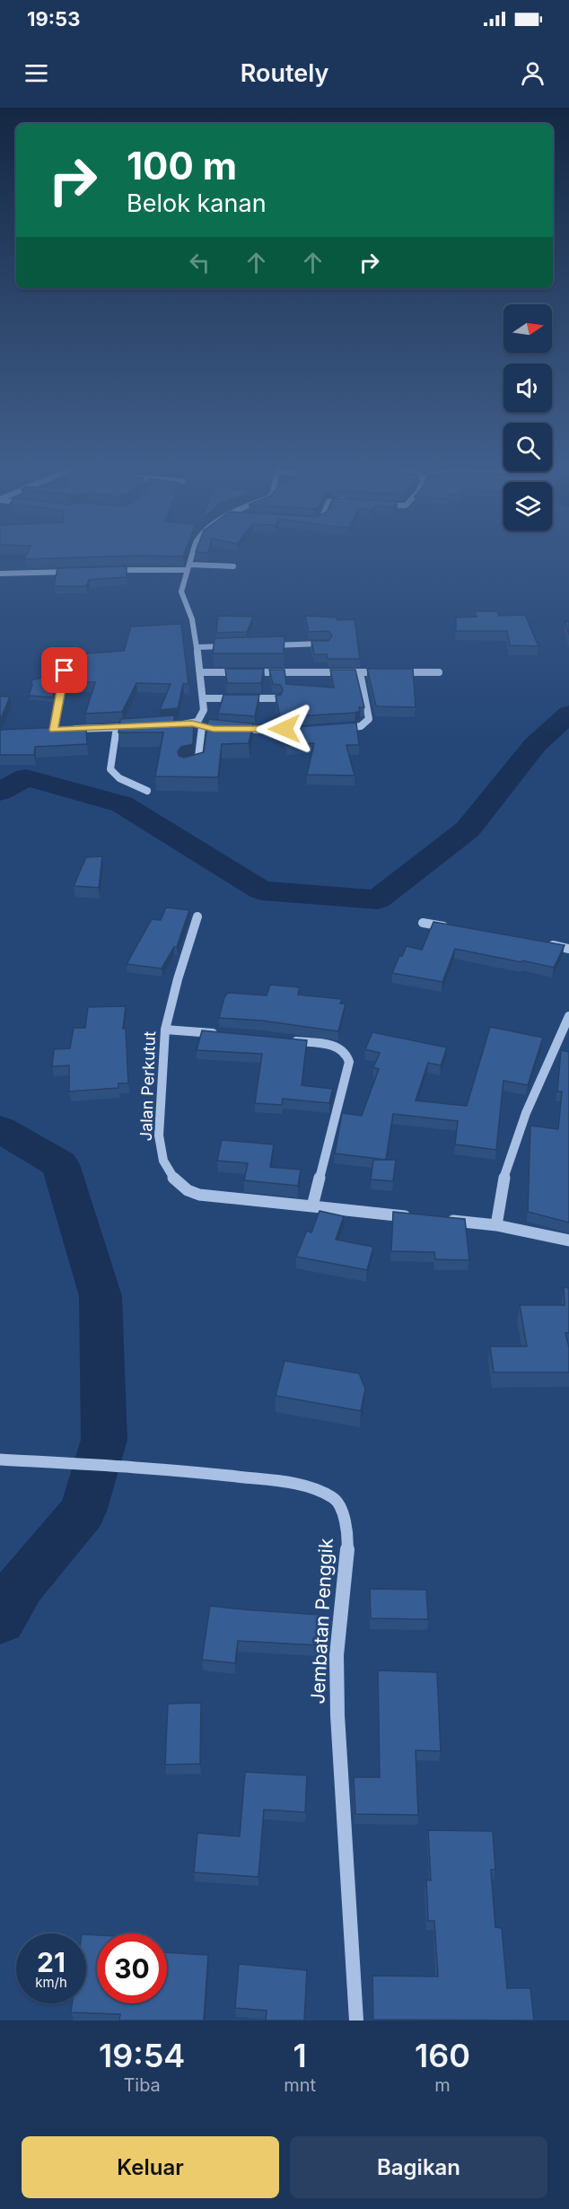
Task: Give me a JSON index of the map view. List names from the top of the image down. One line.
{"streets":{"street":["Jalan Perkutut","Jembatan Penggik"]},"north":"right","page":{"status":"19:53","header":"Routely","turn":["100 m","Belok kanan"],"speed":"21 km/h","limit":"30","eta":["19:54","Tiba","1","mnt","160","m"],"buttons":["Keluar","Bagikan"]}}
